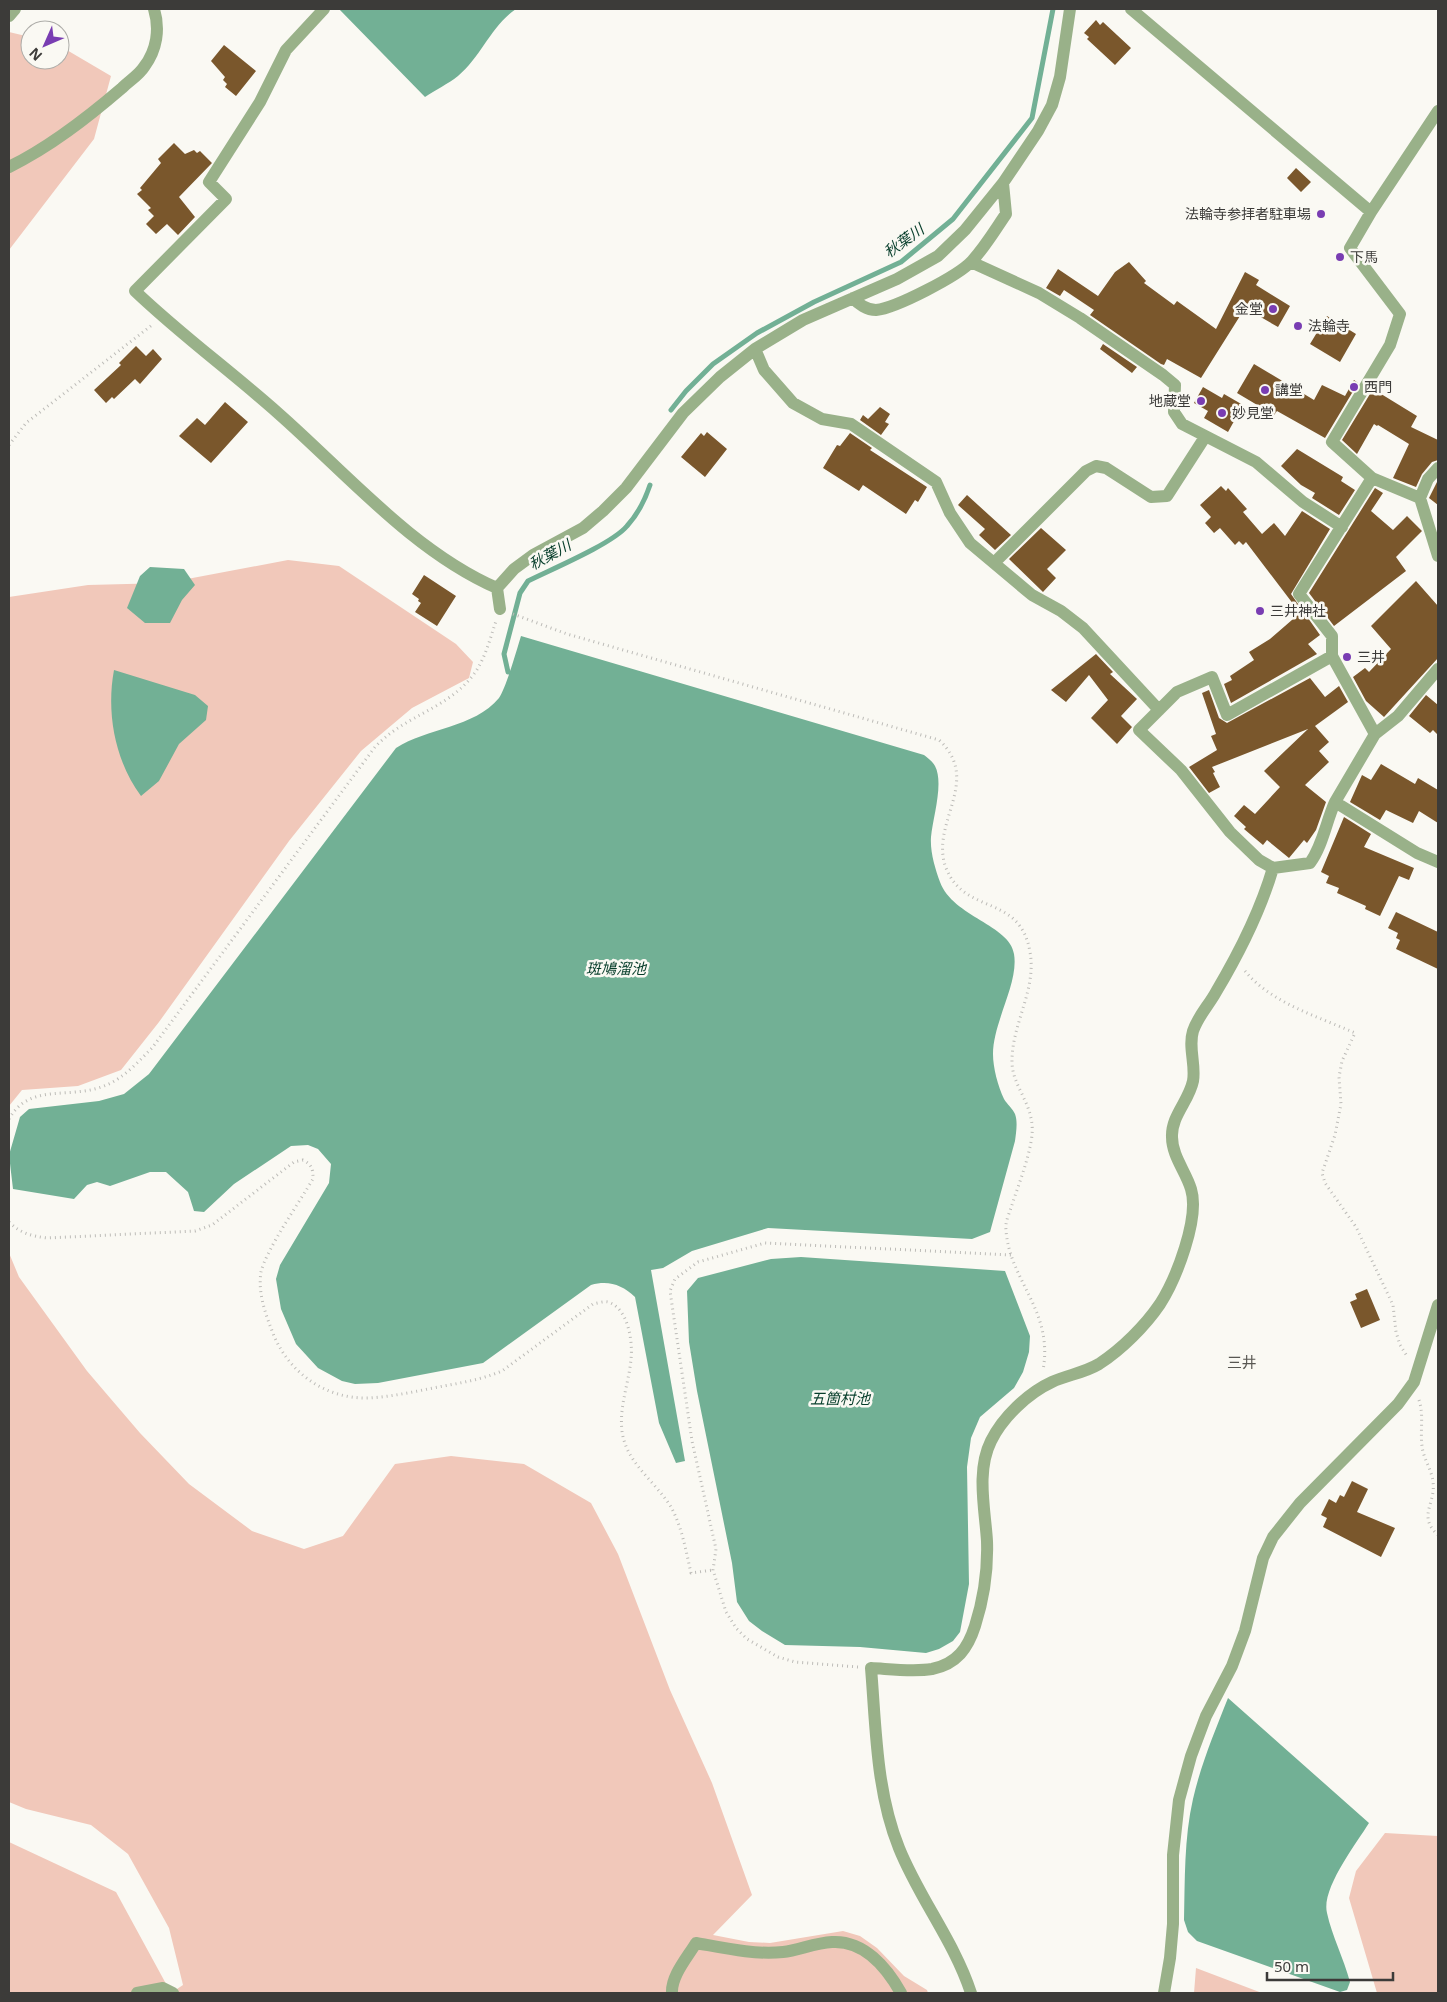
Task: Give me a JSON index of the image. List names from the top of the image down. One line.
{"districts":["三井"],"water":["秋葉川","斑鳩溜池","五箇村池"],"places":["法輪寺参拝者駐車場","下馬","金堂","法輪寺","西門","講堂","地蔵堂","妙見堂","三井神社","三井"],"scale_bar":"50 m","north":"bottom left"}
